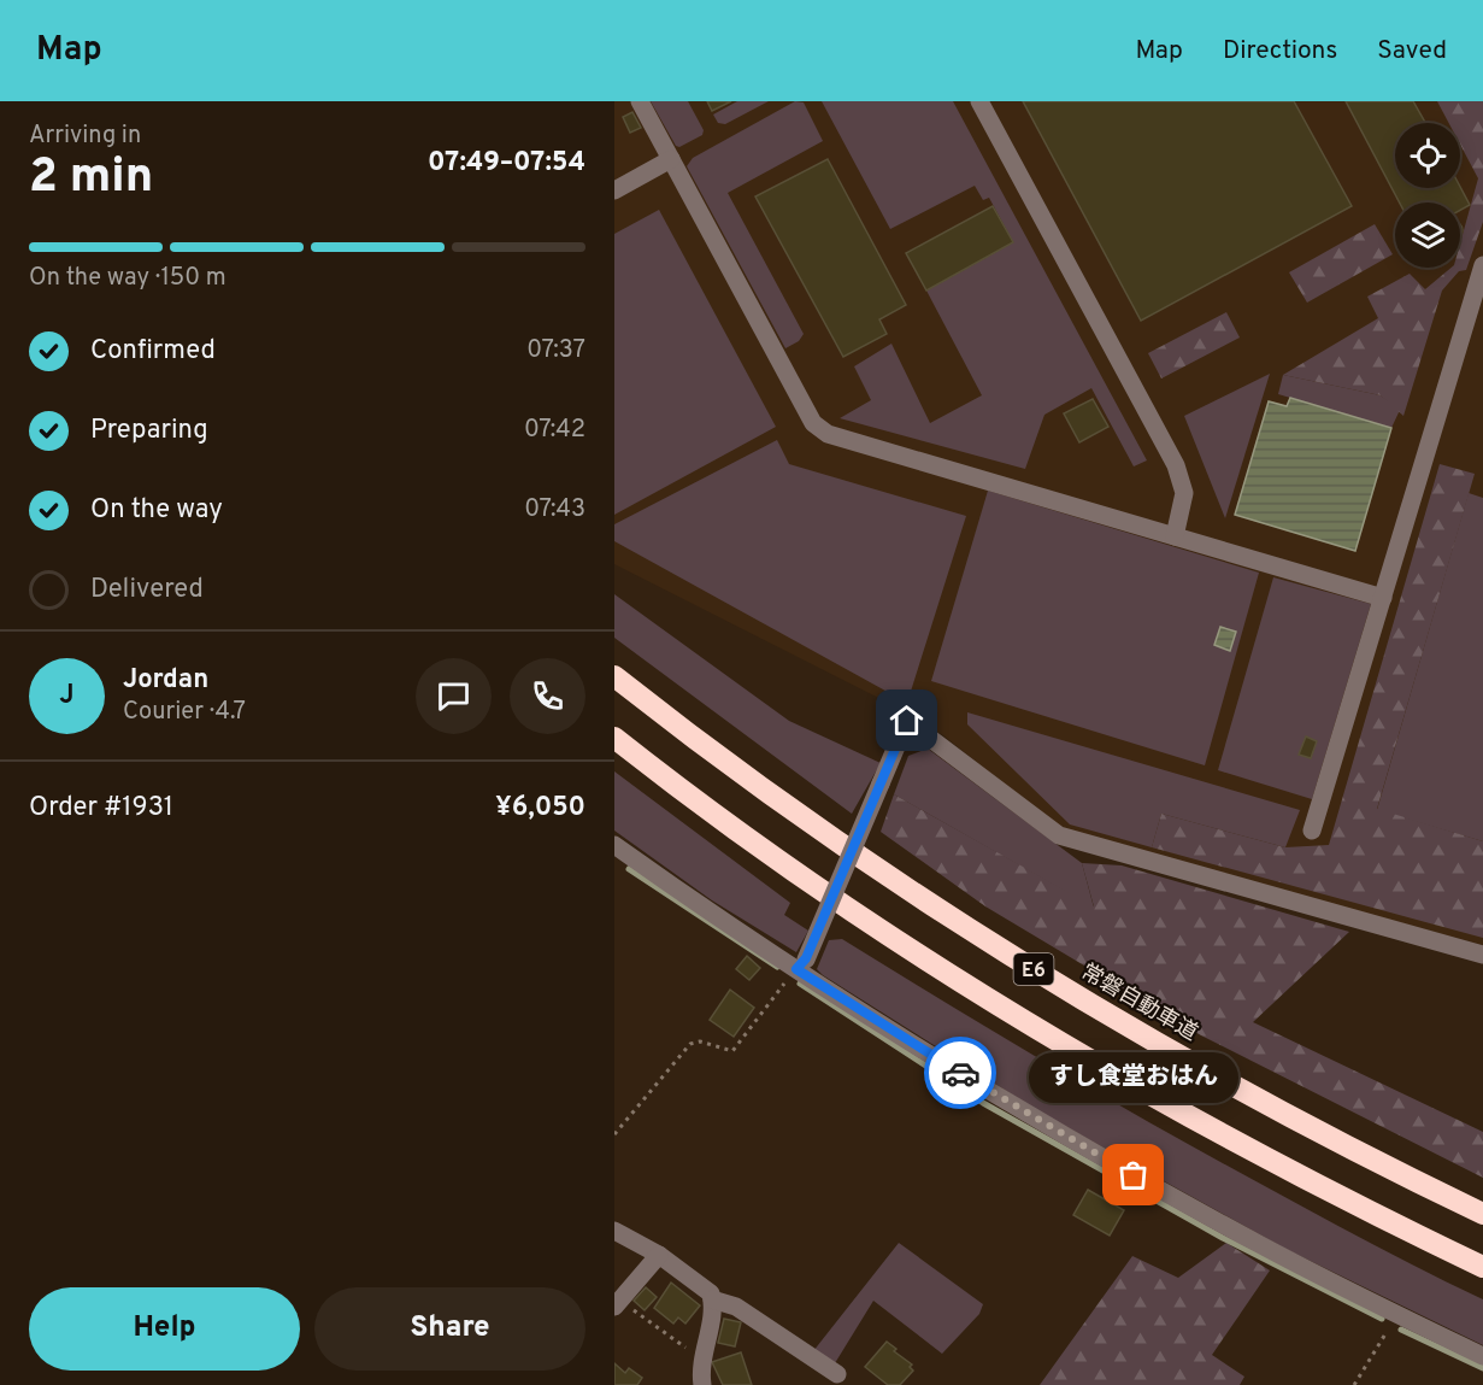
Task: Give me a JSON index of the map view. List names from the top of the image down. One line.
{"streets":{"highway":["E6","常磐自動車道"]},"places":["すし食堂おはん"],"page":{"header":"Map","nav":["Map","Directions","Saved"],"heading":["2 min","Arriving in","07:49–07:54"],"panel":["Jordan","Courier · 4.7","Order #1931","¥6,050"],"bar":"On the way · 150 m","list":[["Confirmed","07:37"],["Preparing","07:42"],["On the way","07:43"],"Delivered"],"round":"J","bubble":"すし食堂おはん","buttons":["Help","Share"]}}
